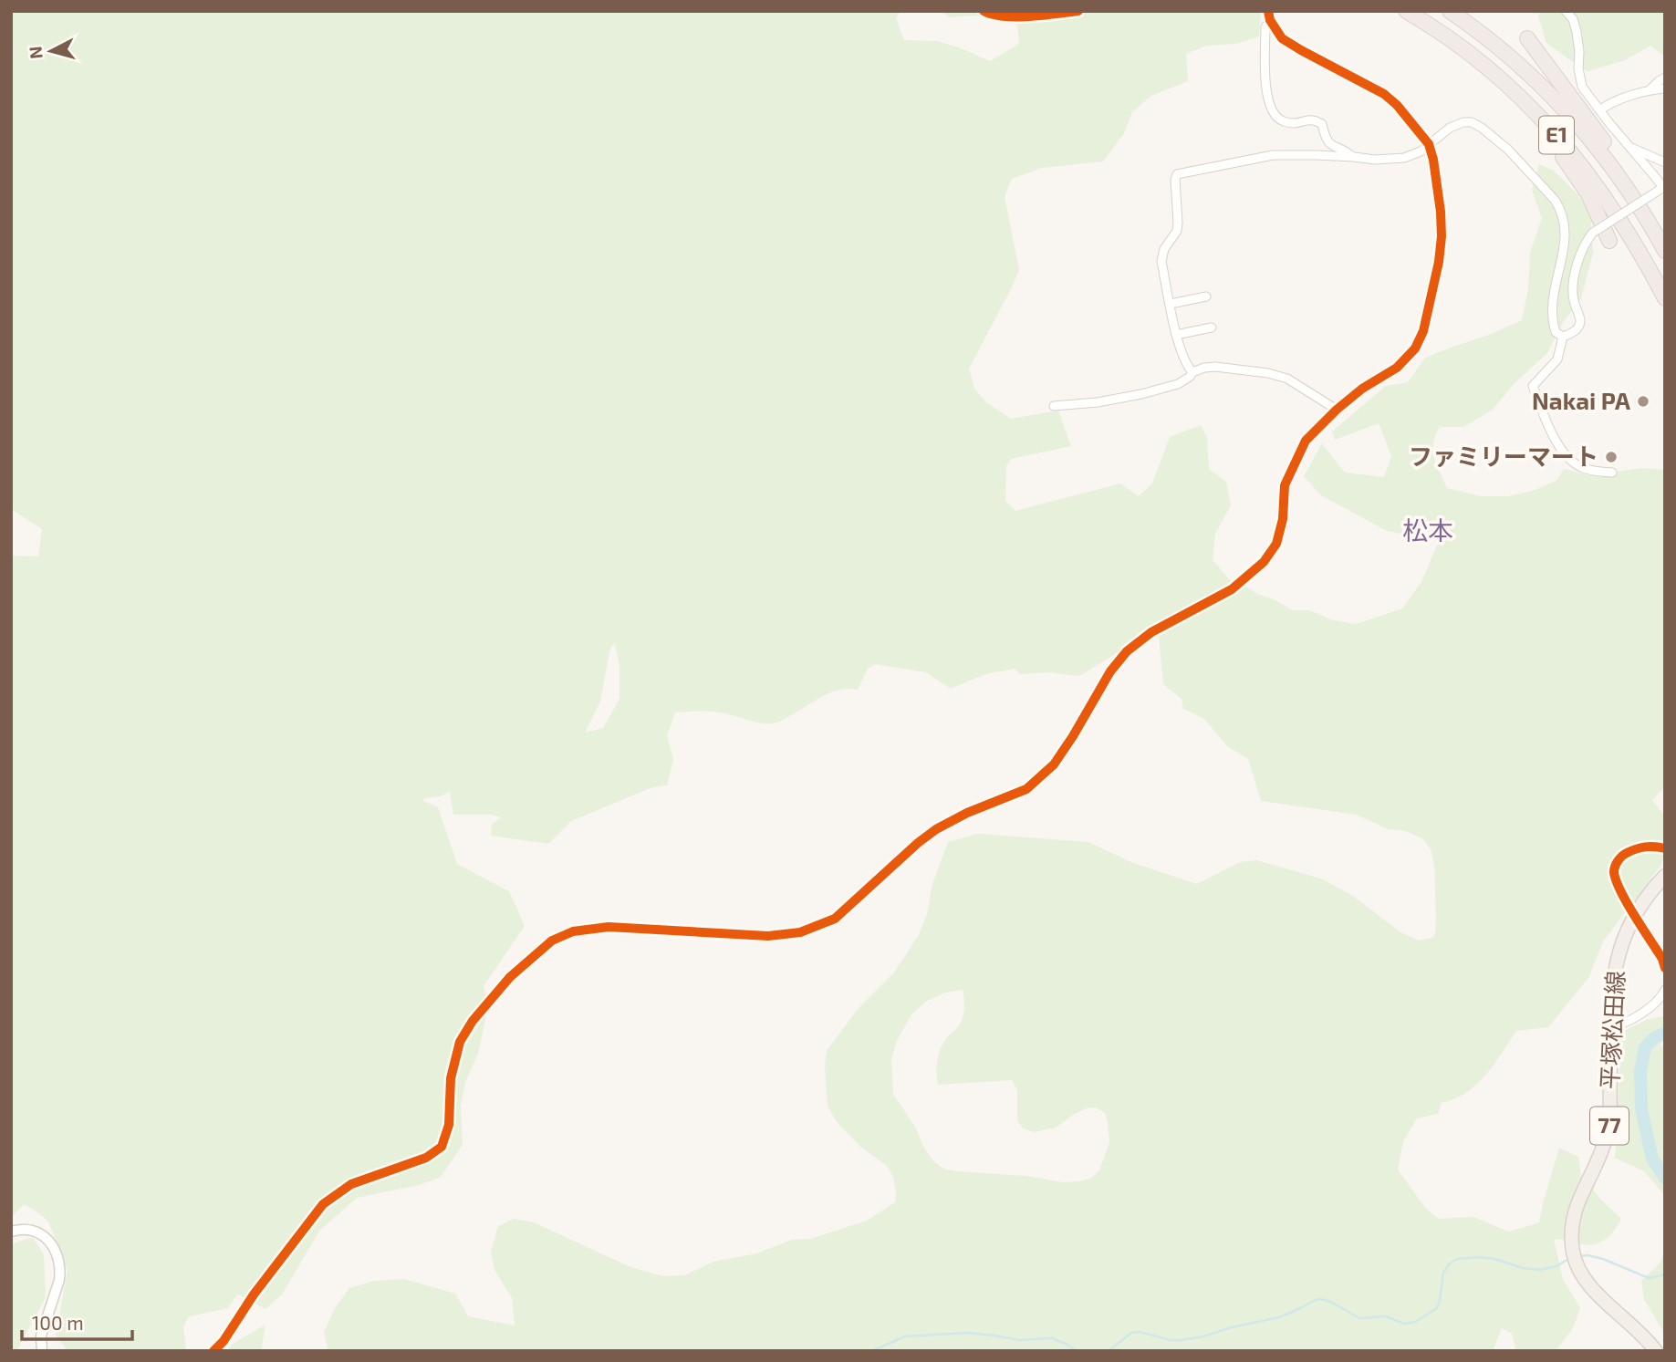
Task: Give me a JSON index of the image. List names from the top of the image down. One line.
{"streets":{"highway":["E1"],"main road":["平塚松田線","77"]},"districts":["松本"],"places":["Nakai PA","ファミリーマート"],"scale_bar":"100 m","north":"left"}
